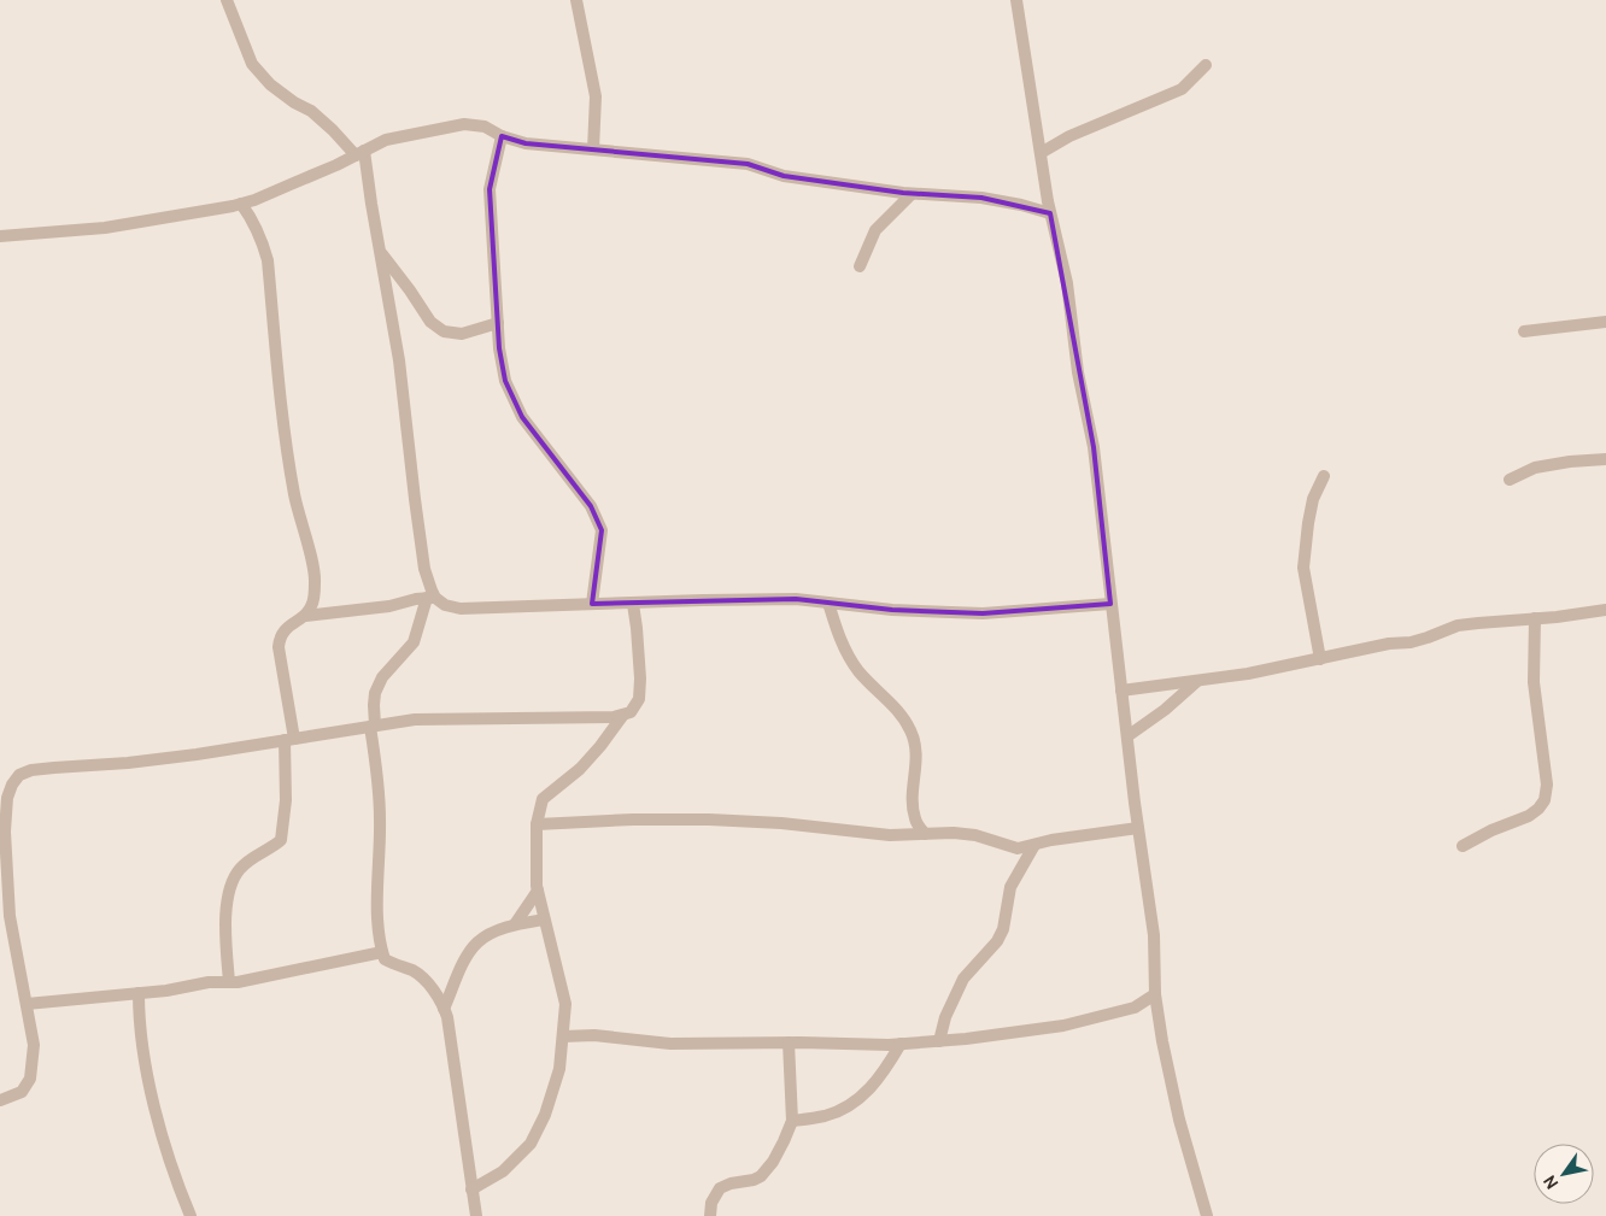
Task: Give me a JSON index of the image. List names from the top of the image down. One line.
{"north":"bottom left"}
